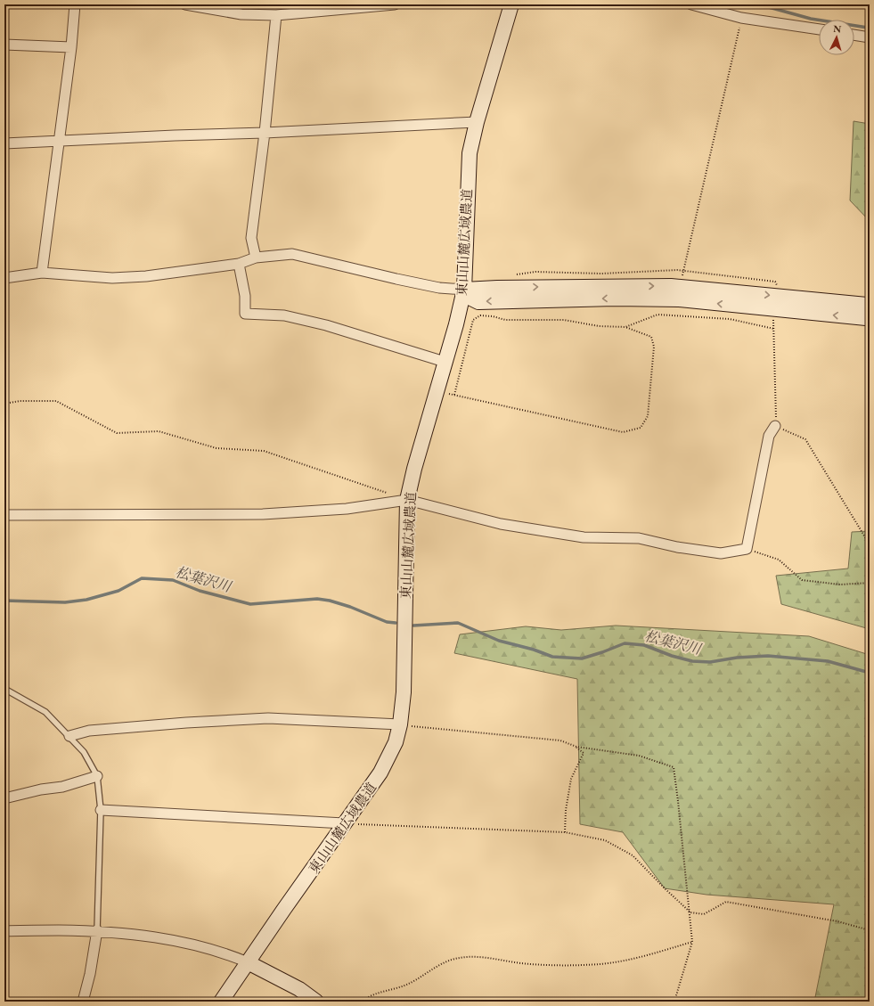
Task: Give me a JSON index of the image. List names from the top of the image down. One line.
{"streets":{"street":["東山山麓広域農道"]},"water":["松葉沢川"],"north":"top"}
